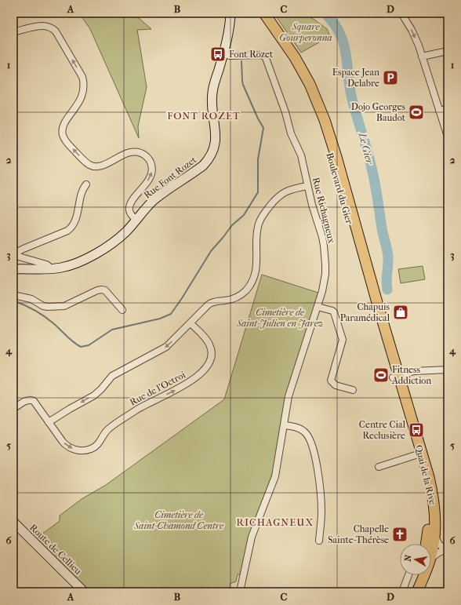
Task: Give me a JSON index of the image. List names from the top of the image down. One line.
{"streets":{"main road":["Rue Font Rozet","Boulevard du Gier","Quai de la Rive","Route de Cellieu"],"street":["Rue Richagneux","Rue de l'Octroi"]},"crossings":[["Rue Font Rozet","Rue Richagneux"],["Boulevard du Gier","Quai de la Rive"]],"districts":["FONT ROZET","RICHAGNEUX"],"water":["Le Gier"],"parks":["Square Gourperonna","Cimetière de Saint-Julien en Jarez","Cimetière de Saint-Chamond Centre"],"places":{"bus stop":["Font Rozet","Centre Cial Reclusière"],"parking":["Espace Jean Delabre"],"sports":["Dojo Georges Baudot","Fitness Addiction"],"shop":["Chapuis Paramédical"],"church":["Chapelle Sainte-Thérèse"]},"north":"left","grid":{"columns":["A","B","C","D"],"rows":["1","2","3","4","5","6"]}}
